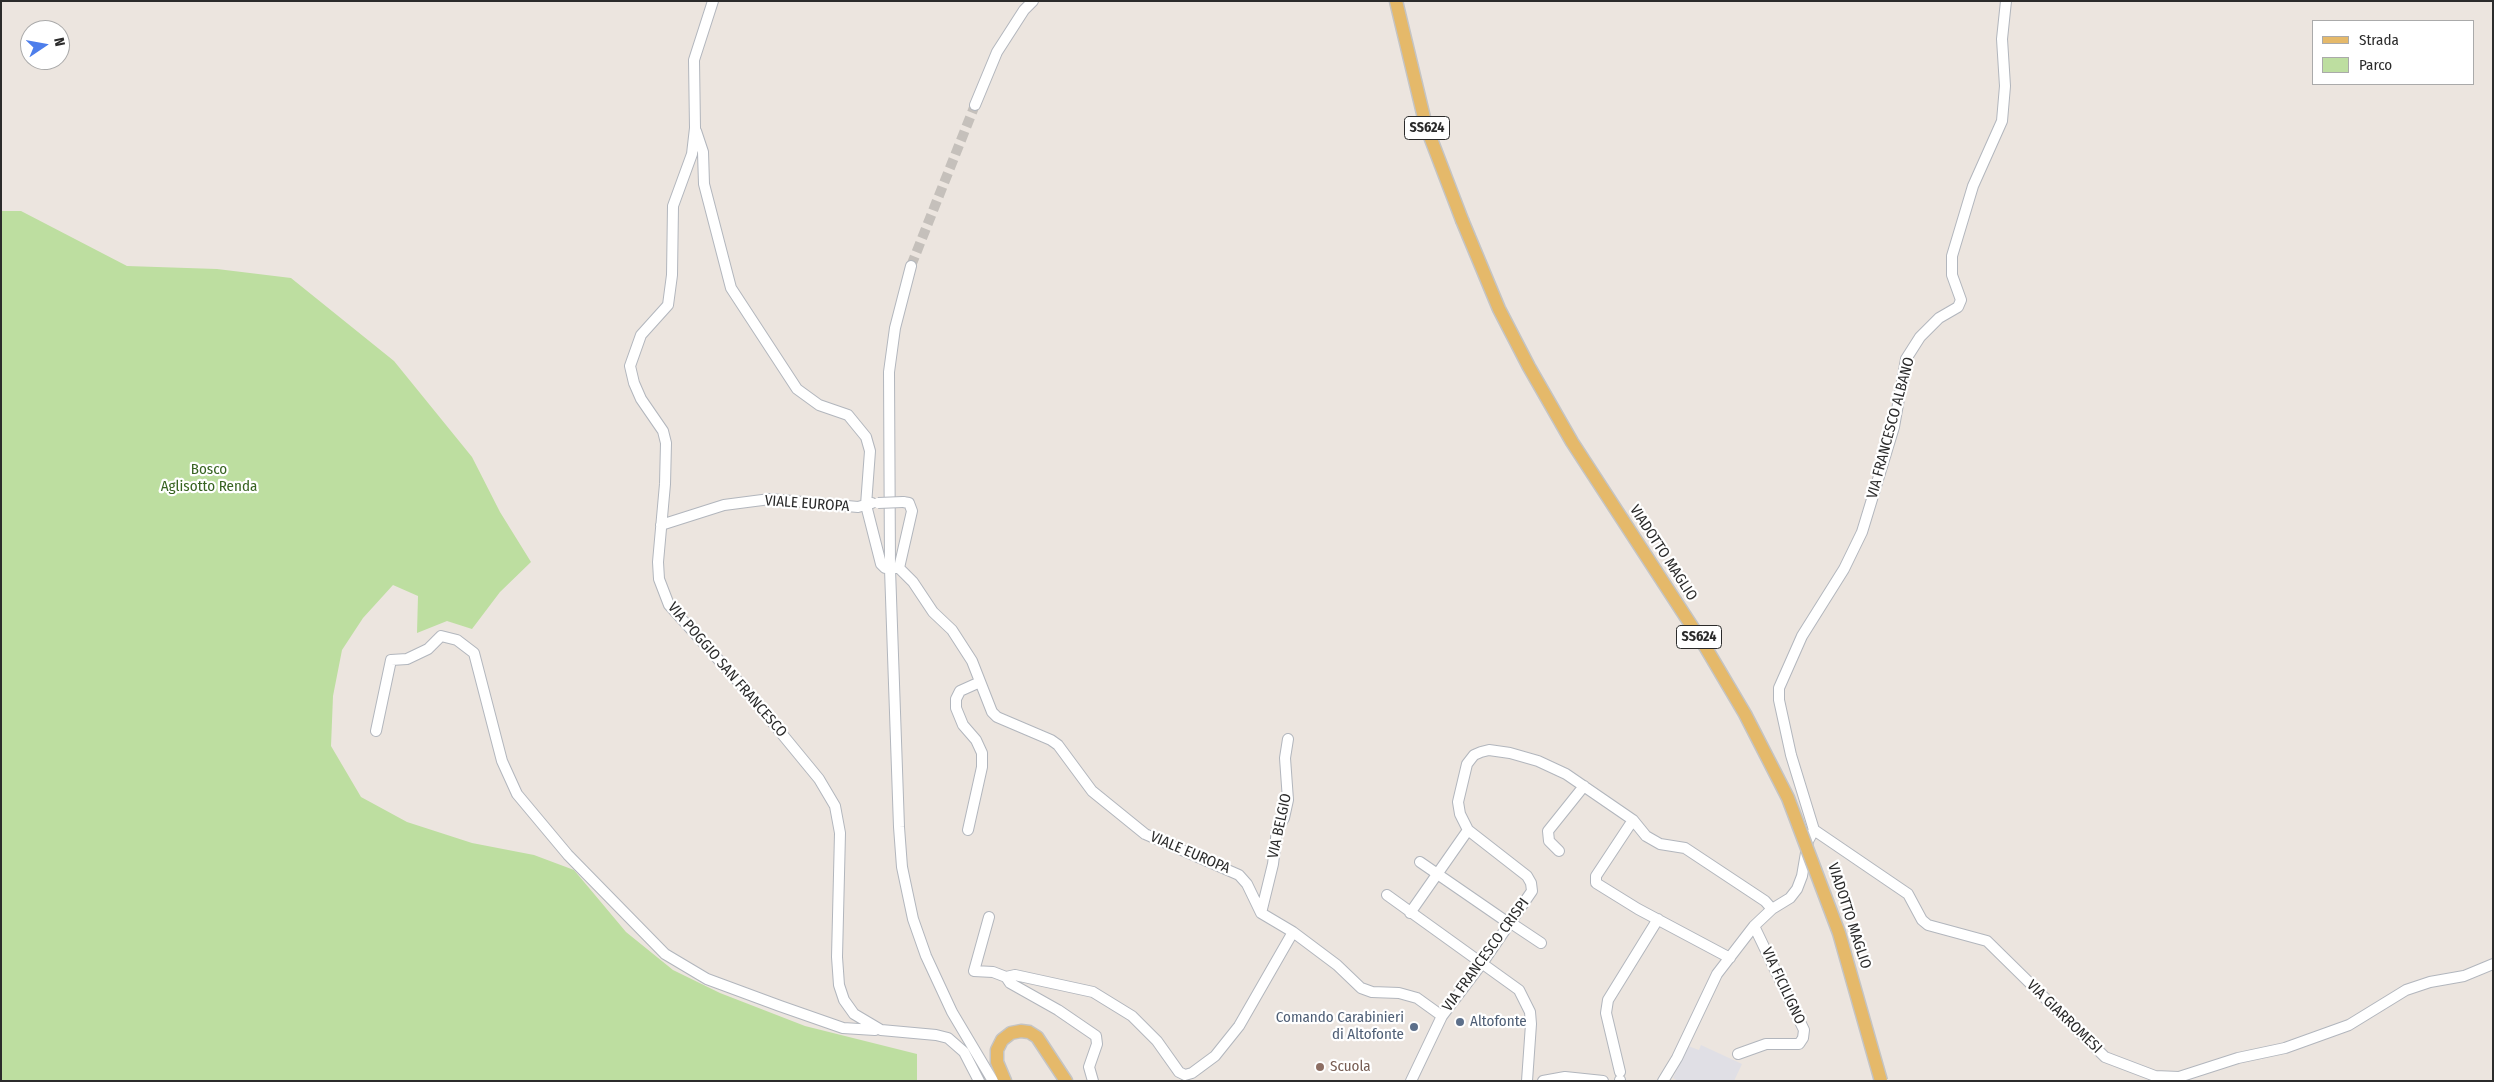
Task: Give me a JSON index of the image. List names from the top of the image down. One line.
{"streets":{"main road":["SS624","VIADOTTO MAGLIO"],"street":["VIA FRANCESCO ALBANO","VIALE EUROPA","VIA POGGIO SAN FRANCESCO","VIA BELGIO","VIA FRANCESCO CRISPI","VIA FICILIGNO","VIA GIARROMESI"]},"crossings":[["VIA FRANCESCO ALBANO","VIA FICILIGNO"],["VIA FRANCESCO ALBANO","VIA GIARROMESI"],["VIALE EUROPA","VIA POGGIO SAN FRANCESCO"],["VIALE EUROPA","VIA BELGIO"],["VIA FICILIGNO","VIA GIARROMESI"]],"parks":["Bosco Aglisotto Renda"],"places":["Altofonte","Comando Carabinieri di Altofonte","Scuola"],"legend":["Strada","Parco"],"north":"right"}
